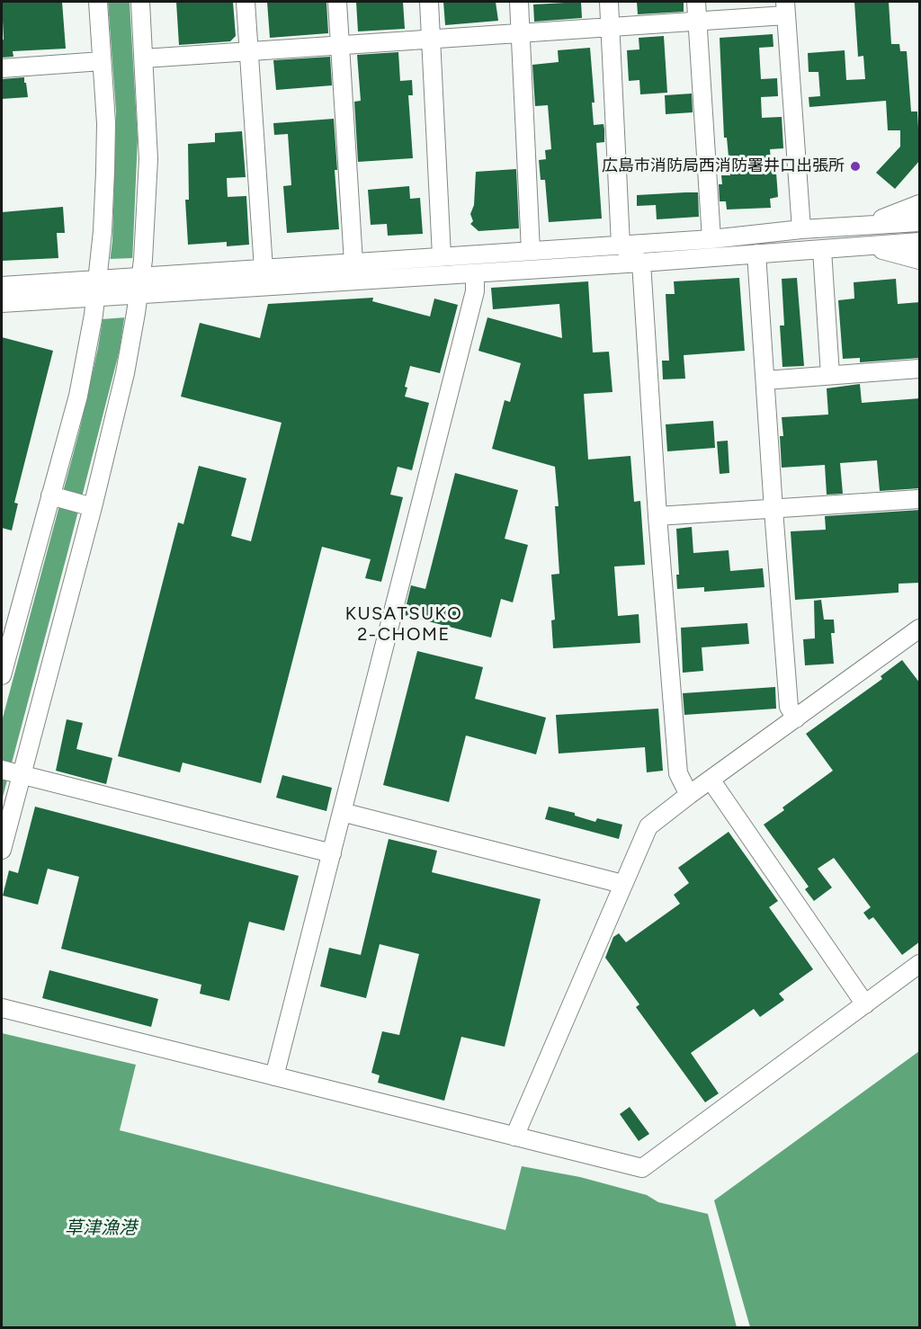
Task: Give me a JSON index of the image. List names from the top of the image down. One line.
{"districts":["KUSATSUKO 2-CHOME"],"water":["草津漁港"],"places":["広島市消防局西消防署井口出張所"]}
